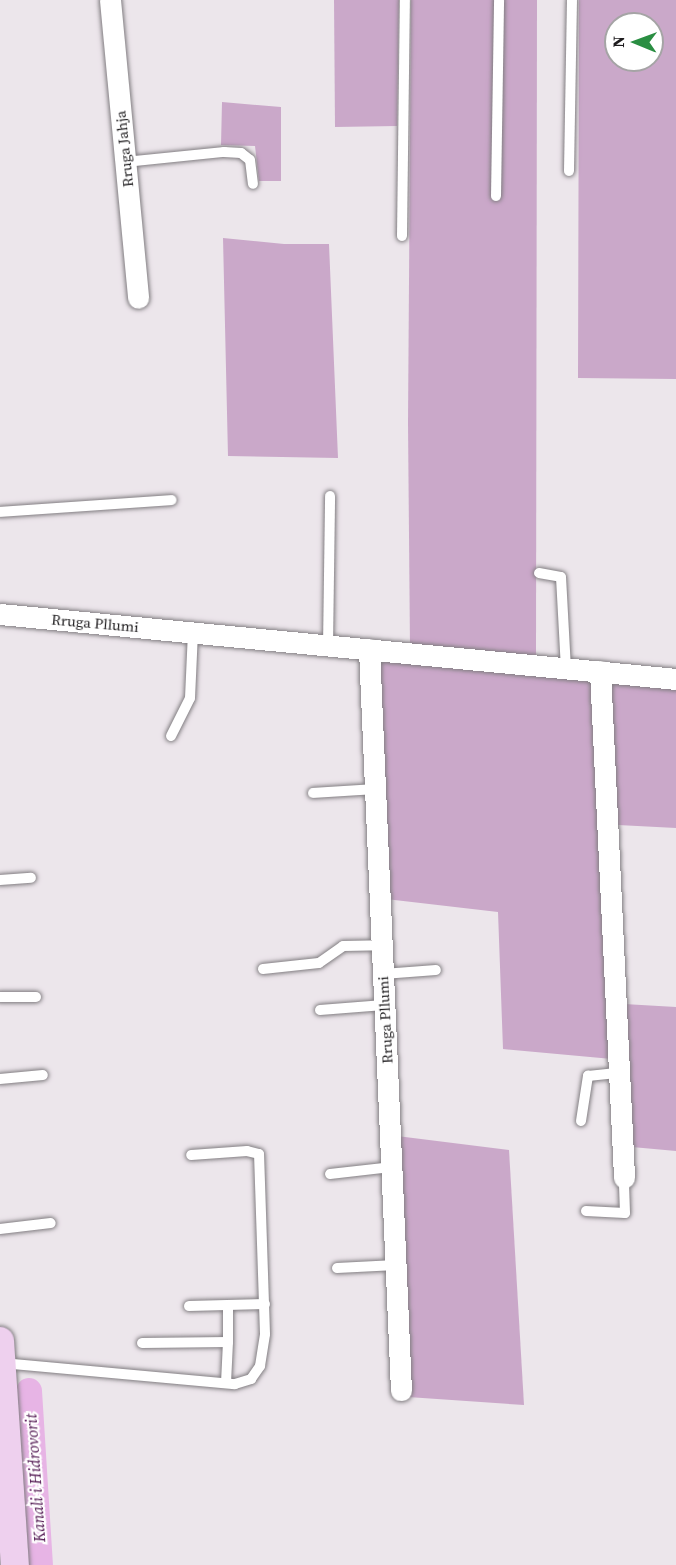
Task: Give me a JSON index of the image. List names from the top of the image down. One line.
{"streets":{"street":["Rruga Jahja","Rruga Pllumi"]},"water":["Kanali i Hidrovorit"],"north":"left"}
